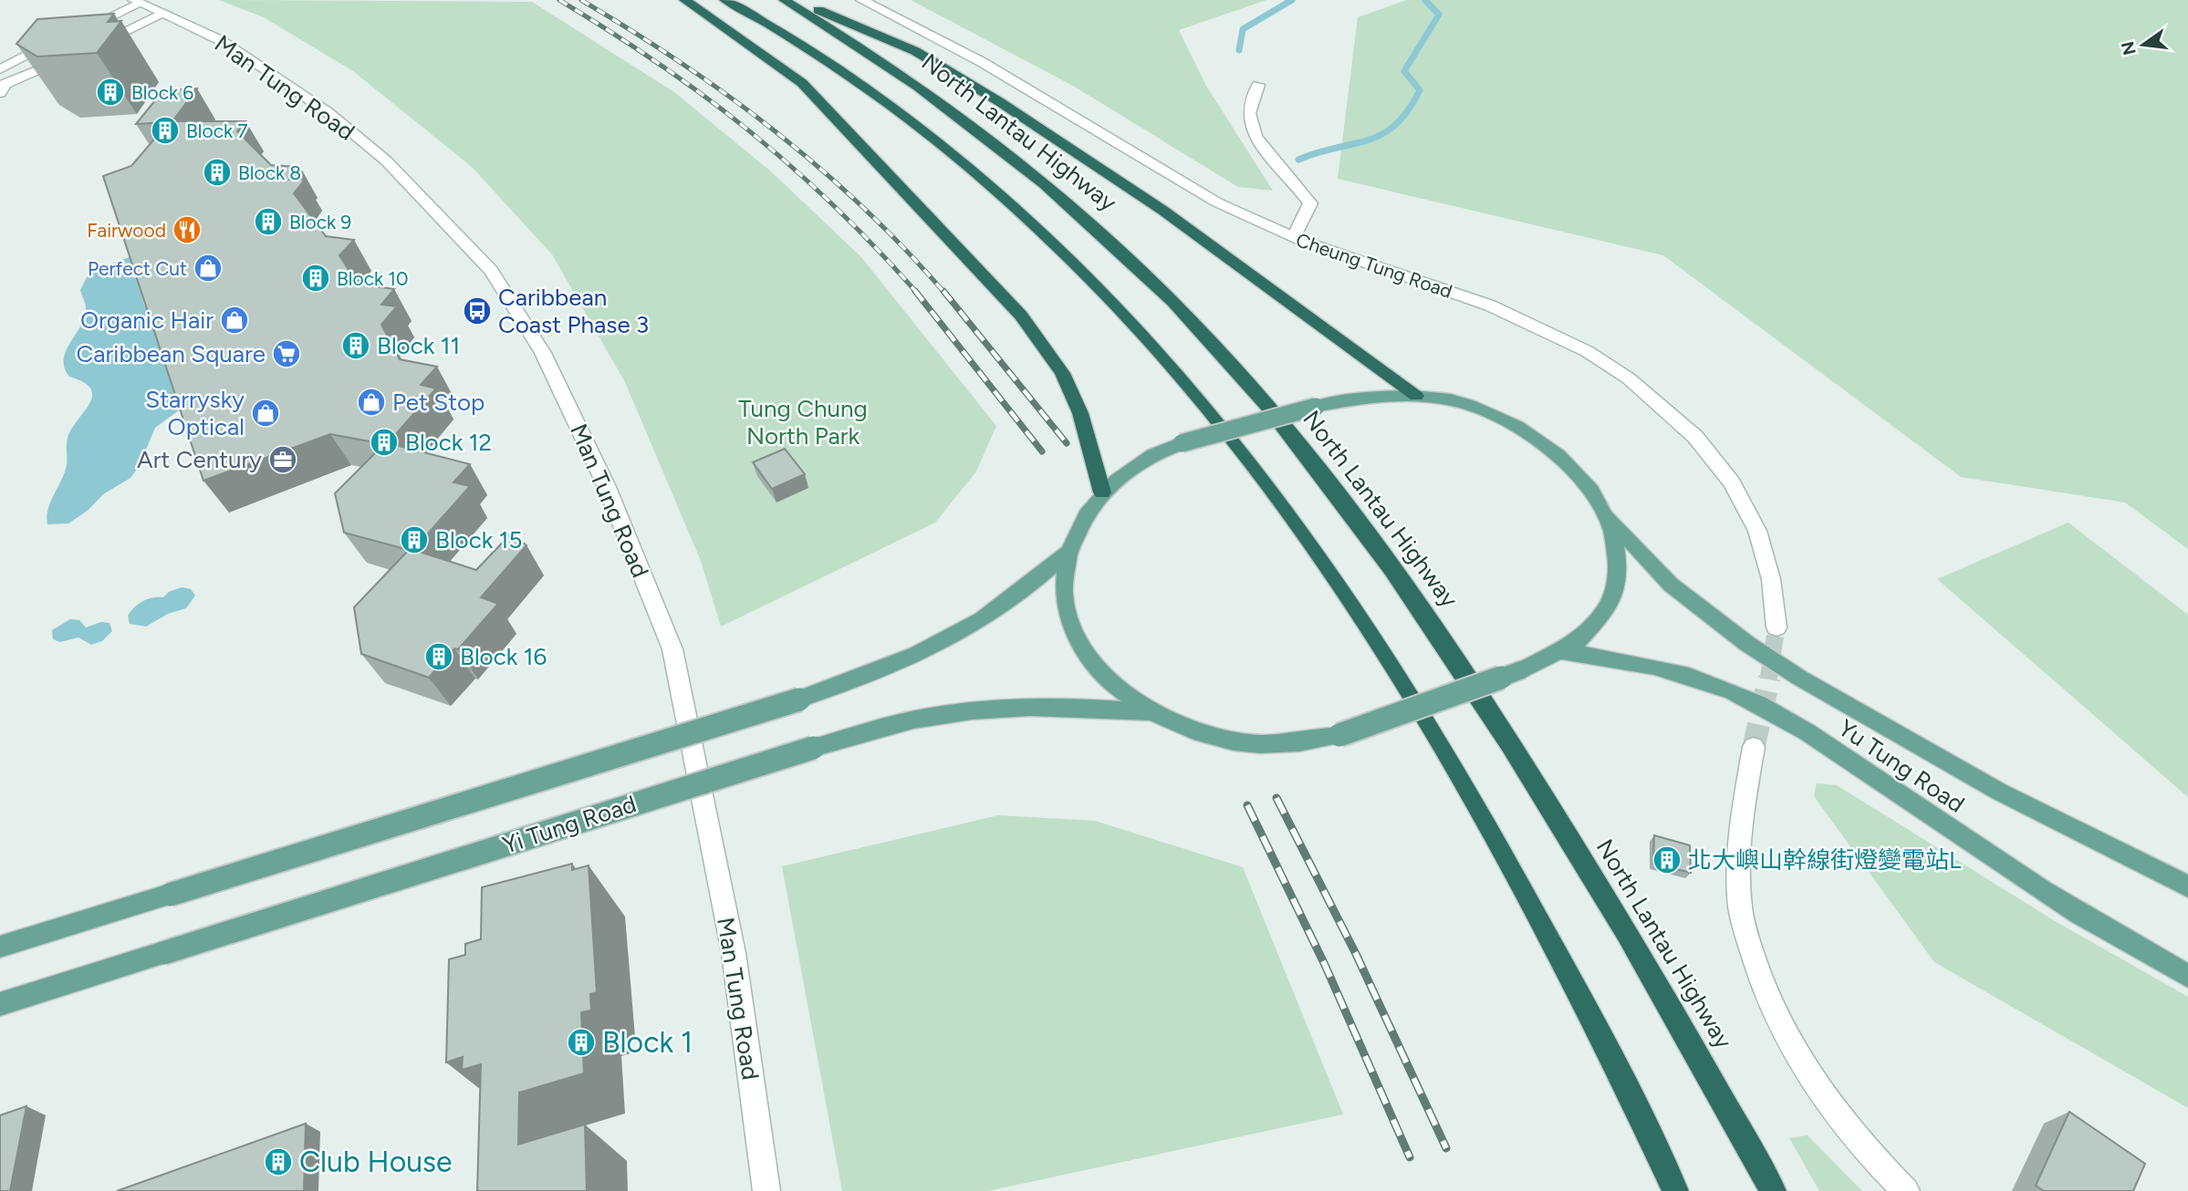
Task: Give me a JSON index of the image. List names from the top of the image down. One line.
{"streets":{"highway":["North Lantau Highway"],"main road":["Yu Tung Road","Yi Tung Road"],"street":["Man Tung Road","Cheung Tung Road"]},"parks":["Tung Chung North Park"],"places":{"building":["Block 6","Block 7","Block 8","Block 9","Block 10","Block 11","Block 12","Block 15","Block 16","北大嶼山幹線街燈變電站L","Block 1","Club House"],"restaurant":["Fairwood"],"shop":["Perfect Cut","Organic Hair","Pet Stop","Starrysky Optical"],"bus stop":["Caribbean Coast Phase 3"],"supermarket":["Caribbean Square"],"office":["Art Century"]},"north":"left"}
